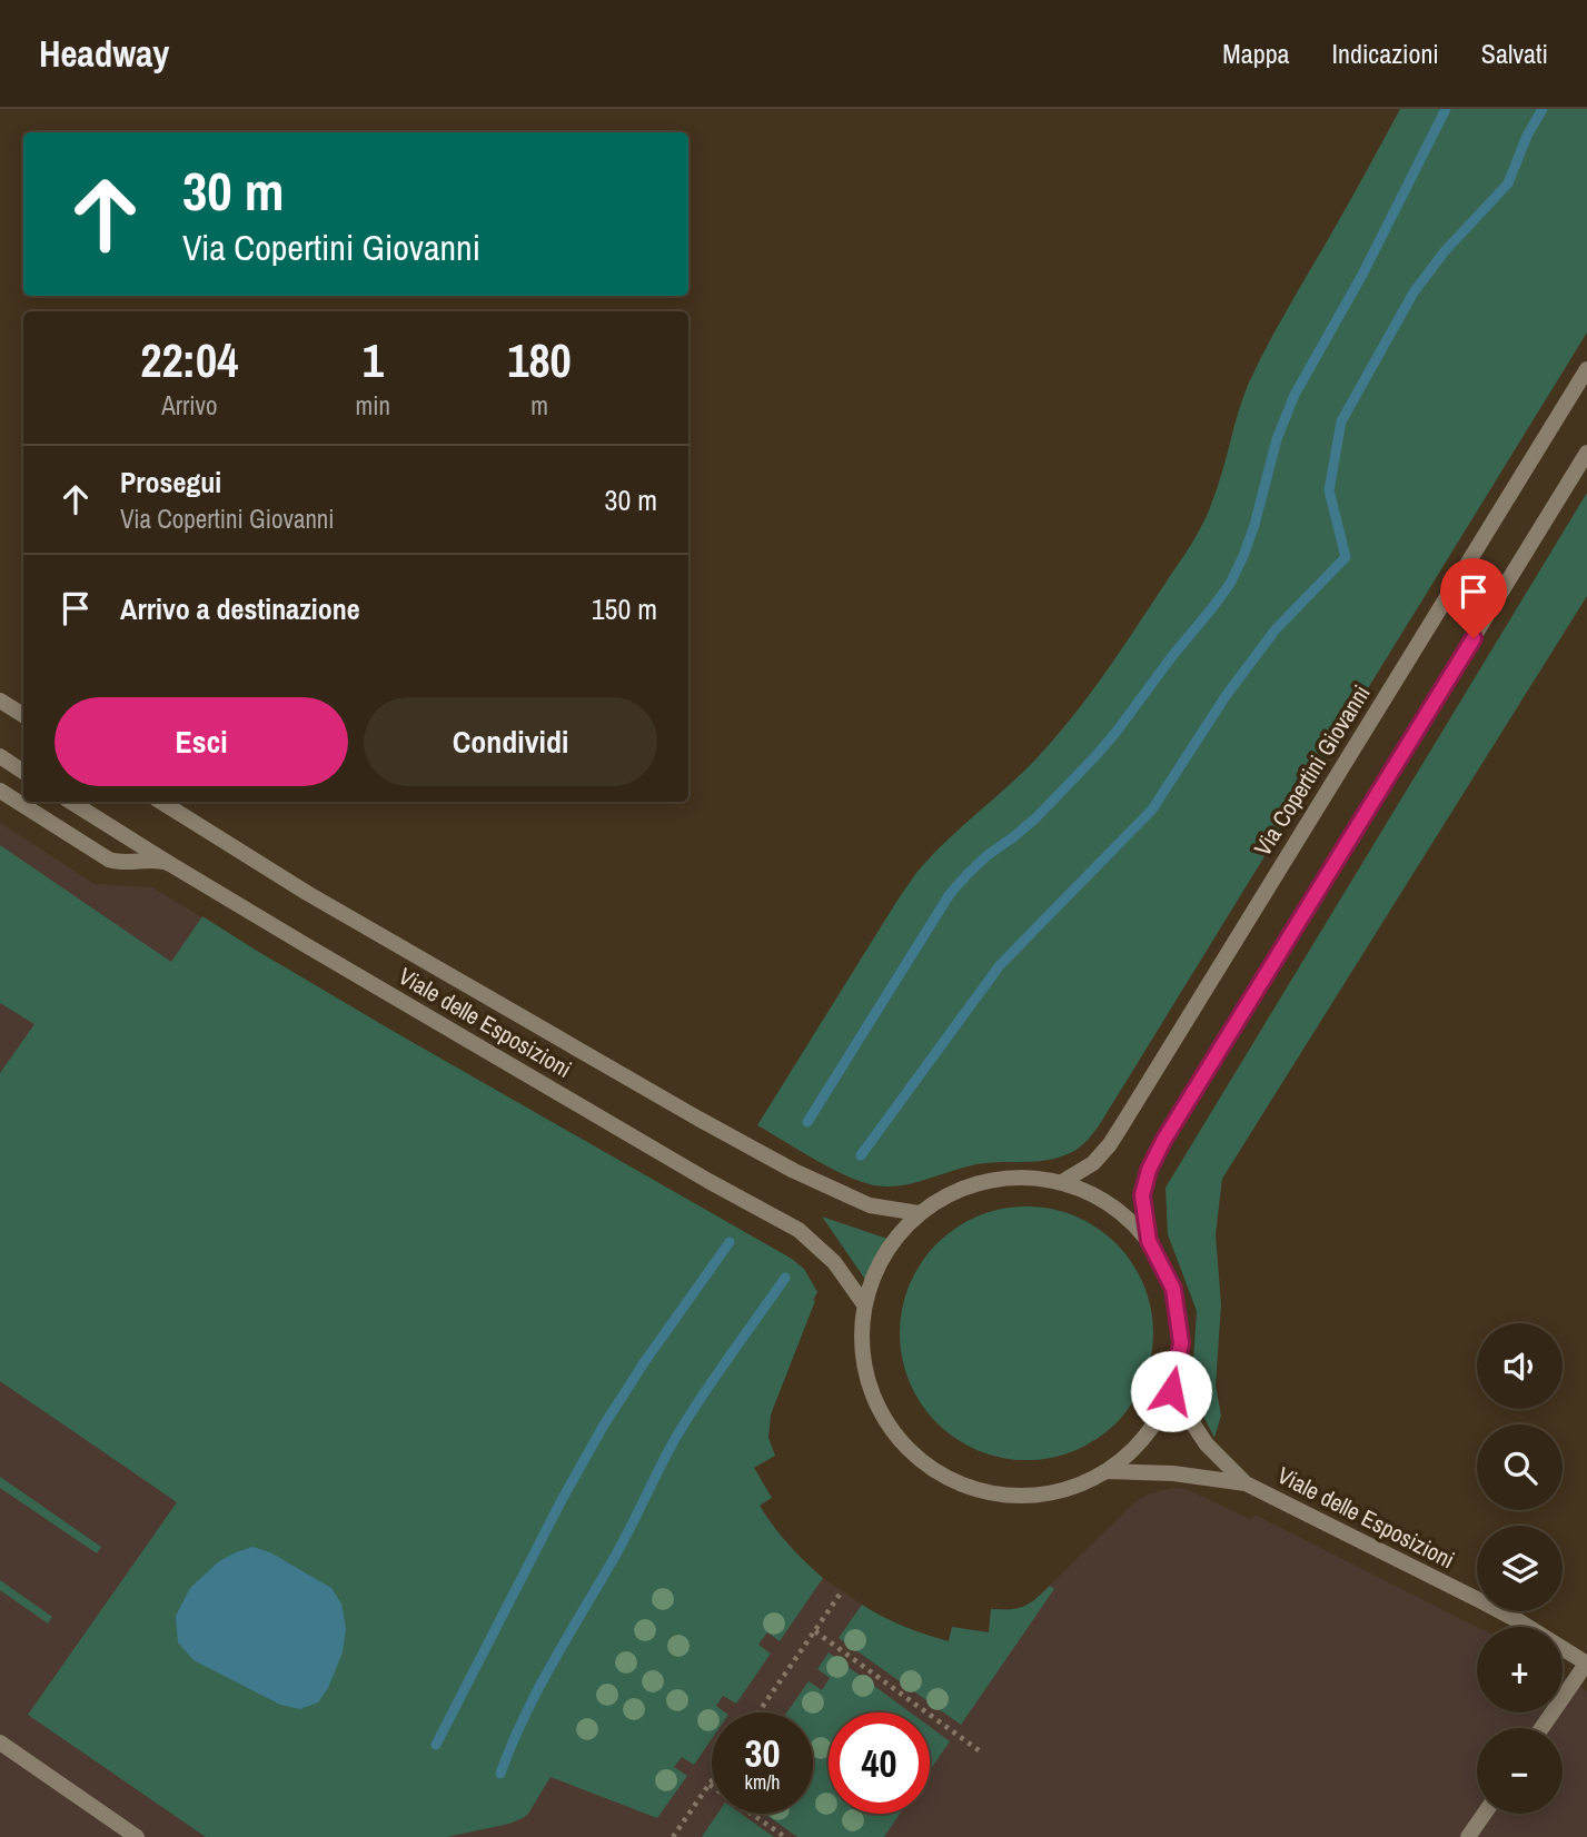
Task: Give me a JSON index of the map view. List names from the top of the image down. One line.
{"streets":{"street":["Via Copertini Giovanni","Viale delle Esposizioni"]},"crossings":[["Via Copertini Giovanni","Viale delle Esposizioni"]],"page":{"header":"Headway","nav":["Mappa","Indicazioni","Salvati"],"turn":["30 m","Via Copertini Giovanni"],"eta":["22:04","Arrivo","1","min","180","m"],"list":[{"name":"Prosegui","note":"Via Copertini Giovanni","value":"30 m"},{"name":"Arrivo a destinazione","value":"150 m"}],"buttons":["Esci","Condividi"],"map_buttons":["+","−"],"speed":"30 km/h","limit":"40"}}
